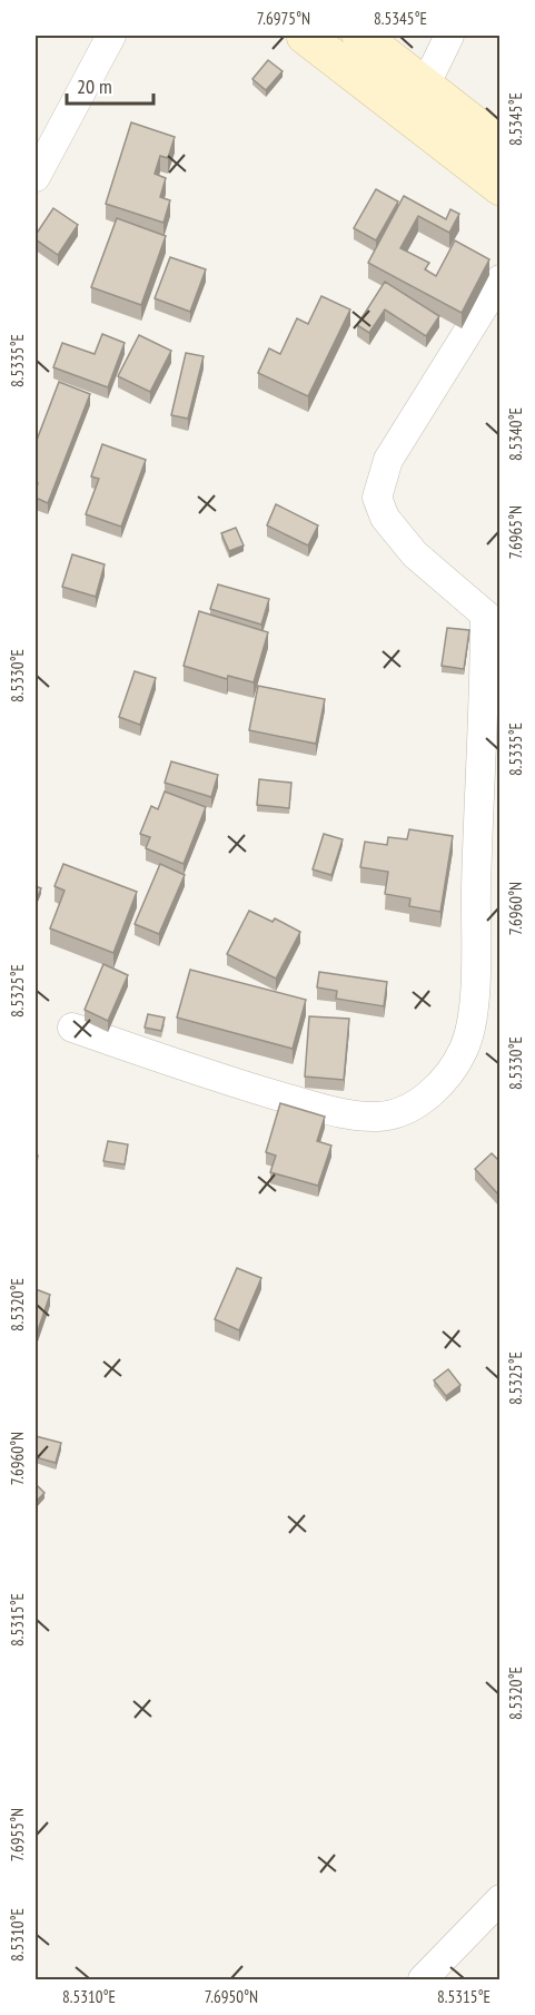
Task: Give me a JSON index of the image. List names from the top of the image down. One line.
{"scale_bar":"20 m","coordinates":["7.6975°N","8.5345°E","8.5335°E","8.5340°E","7.6965°N","8.5330°E","7.6960°N","8.5325°E","8.5320°E","8.5315°E","7.6955°N","8.5310°E","7.6950°N"]}
